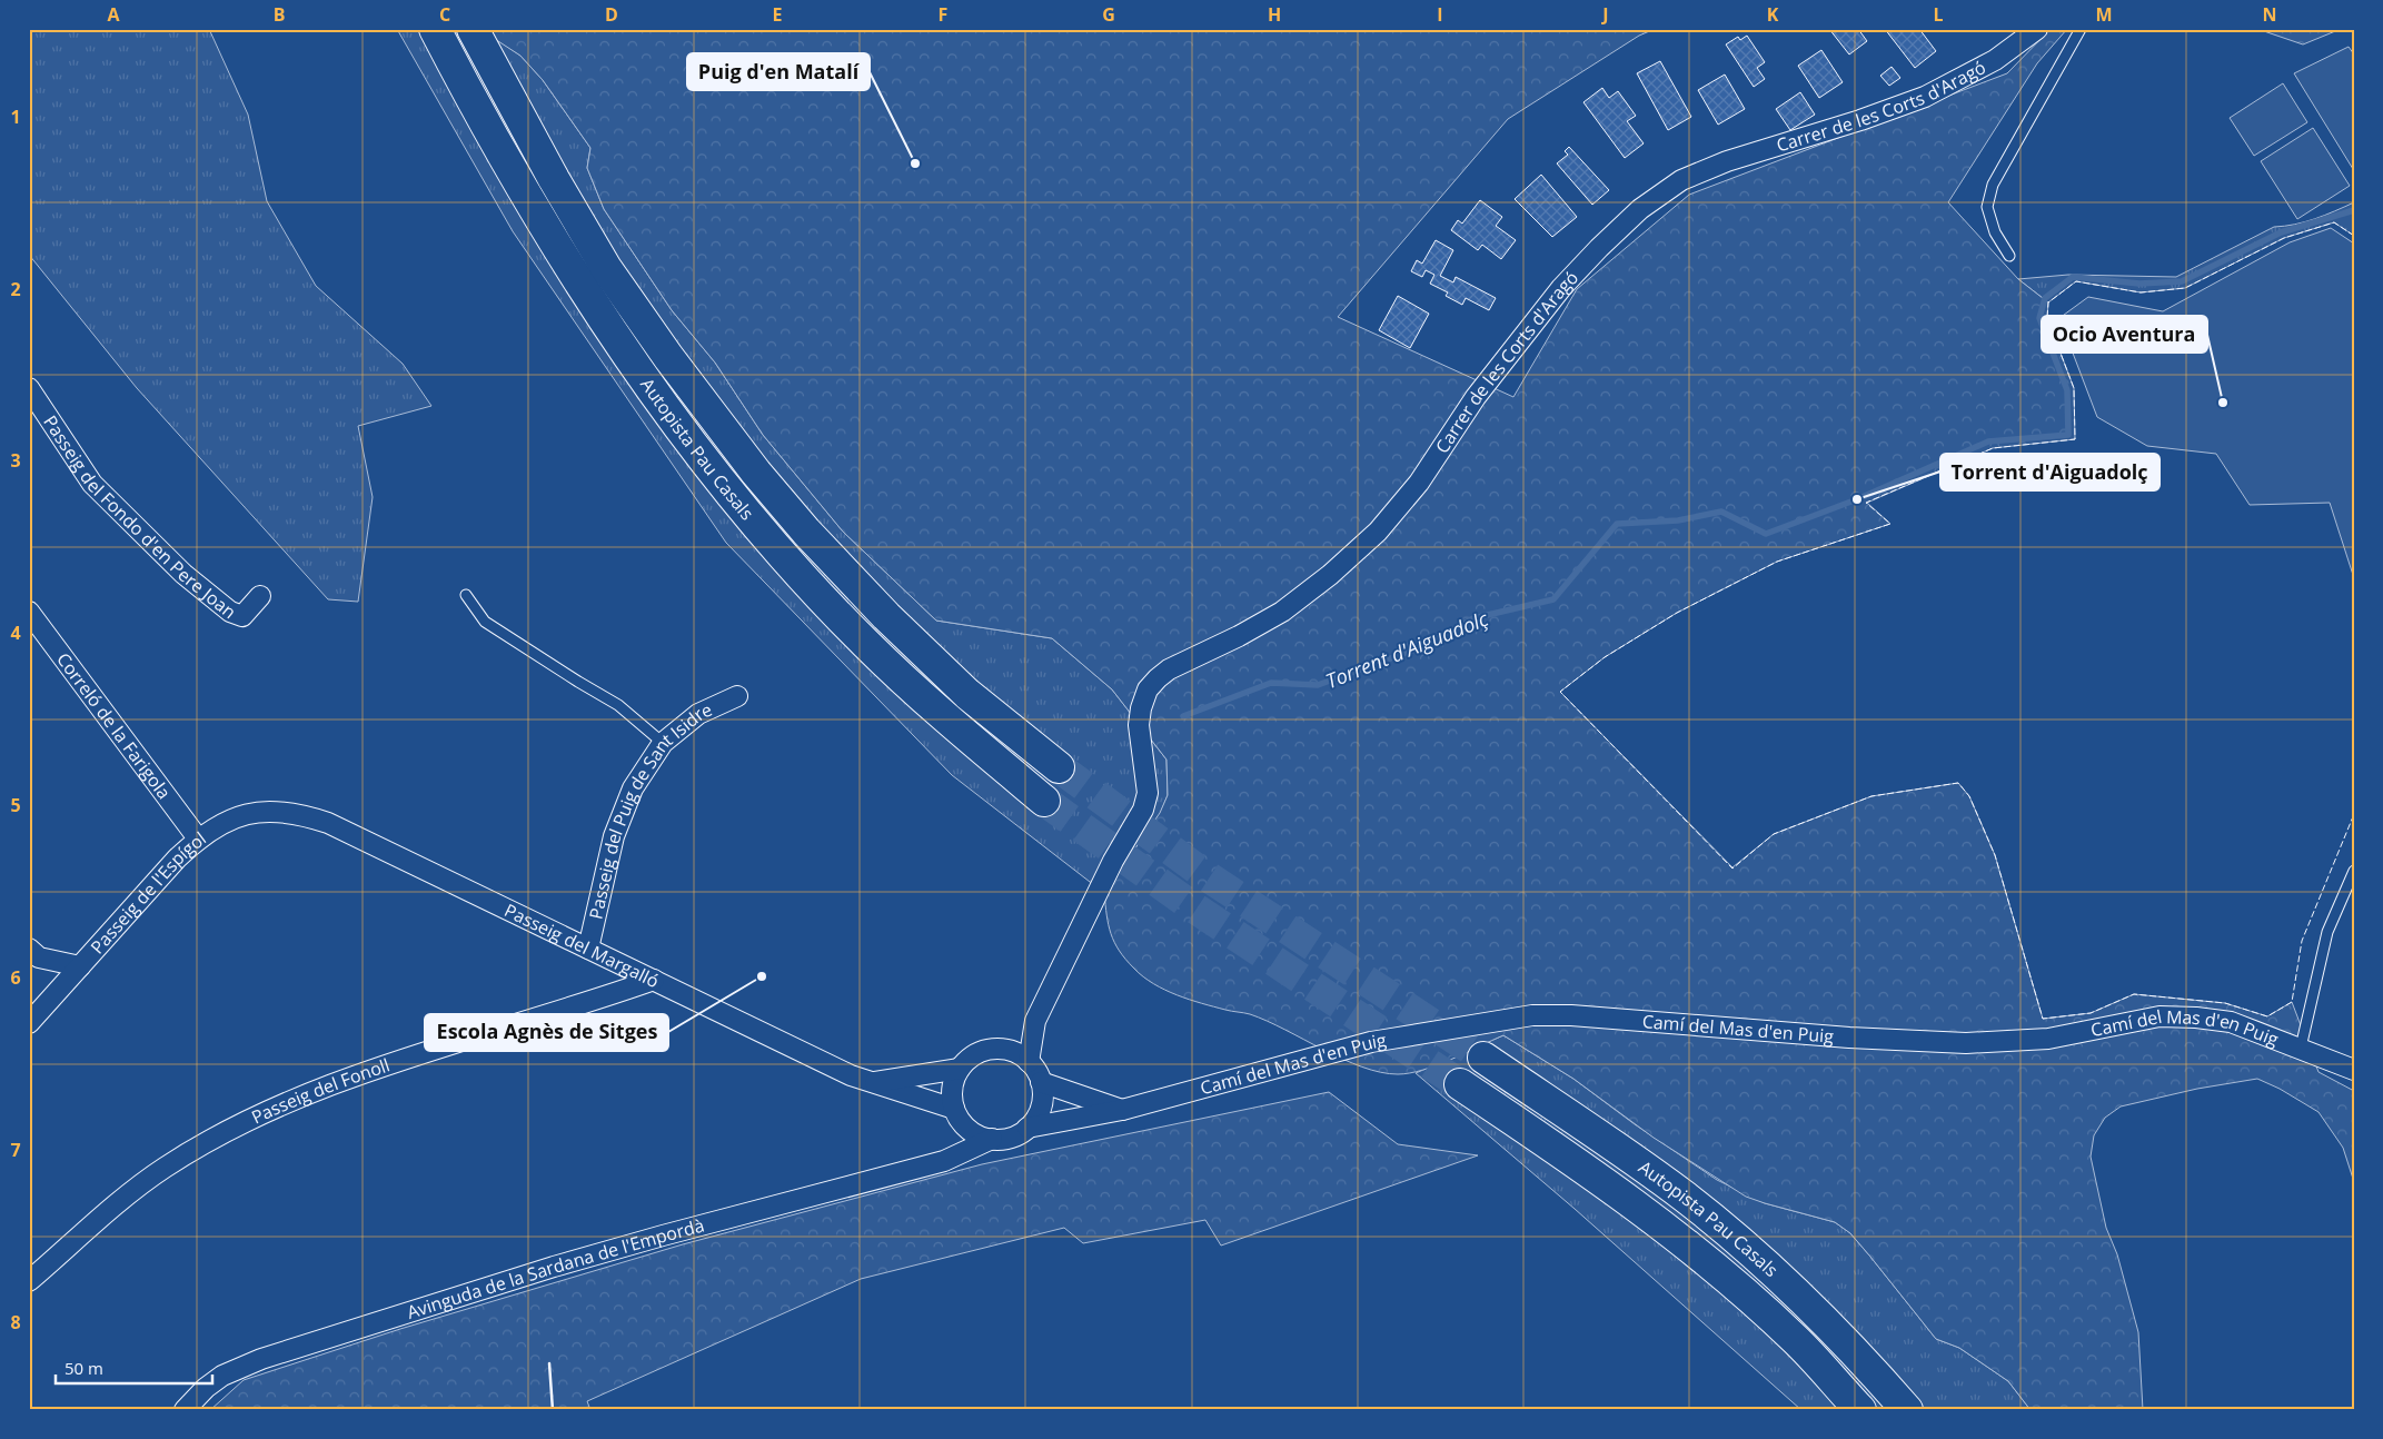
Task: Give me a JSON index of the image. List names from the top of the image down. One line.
{"streets":{"highway":["Autopista Pau Casals"],"street":["Carrer de les Corts d'Aragó","Passeig del Fondo d'en Pere Joan","Correló de la Farigola","Passeig del Puig de Sant Isidre","Passeig de l'Espígol","Passeig del Margalló","Camí del Mas d'en Puig","Passeig del Fonoll","Avinguda de la Sardana de l'Empordà"]},"crossings":[["Correló de la Farigola","Passeig de l'Espígol"],["Passeig del Puig de Sant Isidre","Passeig del Margalló"],["Passeig de l'Espígol","Passeig del Margalló"],["Passeig del Margalló","Camí del Mas d'en Puig"],["Passeig del Margalló","Passeig del Fonoll"],["Passeig del Margalló","Avinguda de la Sardana de l'Empordà"],["Camí del Mas d'en Puig","Avinguda de la Sardana de l'Empordà"]],"water":["Torrent d'Aiguadolç"],"places":["Puig d'en Matalí","Ocio Aventura","Torrent d'Aiguadolç","Escola Agnès de Sitges"],"scale_bar":"50 m","grid":{"columns":["A","B","C","D","E","F","G","H","I","J","K","L","M","N"],"rows":["1","2","3","4","5","6","7","8"]}}
